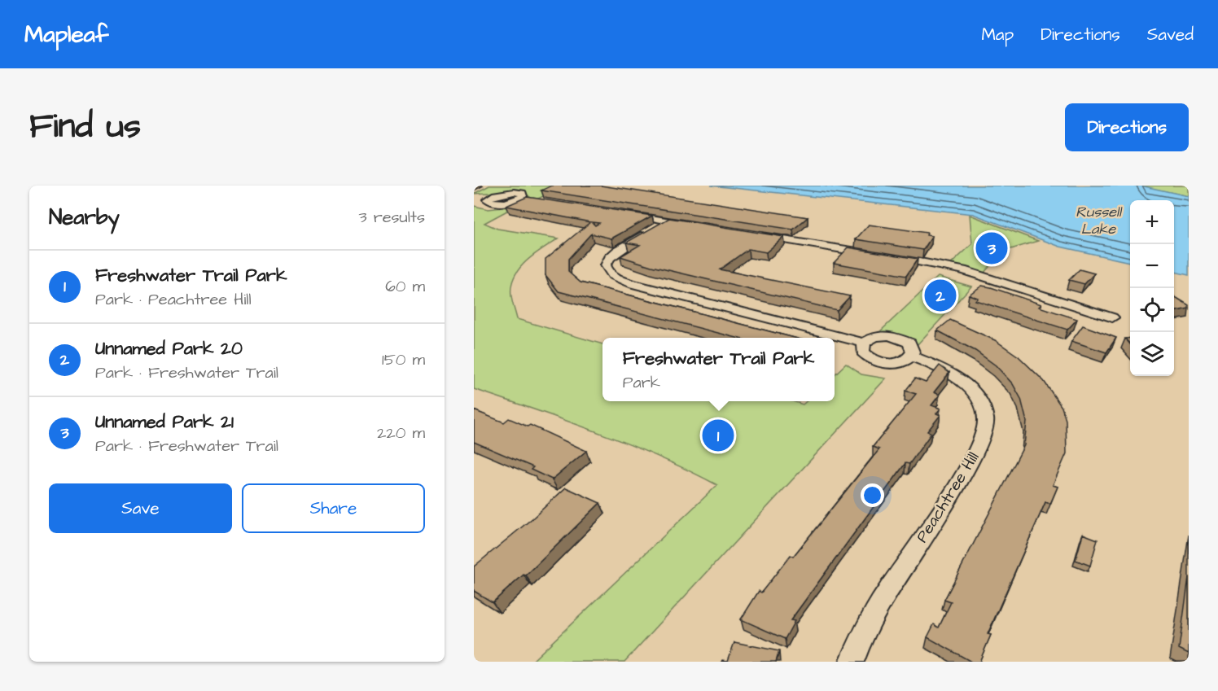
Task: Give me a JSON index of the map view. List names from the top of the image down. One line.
{"streets":{"street":["Peachtree Hill"]},"water":["Russell Lake"],"page":{"header":"Mapleaf","nav":["Map","Directions","Saved"],"title":"Find us","buttons":["Directions",["Save","Share"]],"heading":["Nearby","3 results"],"map_buttons":["+","−"],"pins":["3","2","1"],"list":[{"mark":"1","name":"Freshwater Trail Park","note":"Park · Peachtree Hill","value":"60 m"},{"mark":"2","name":"Unnamed Park 20","note":"Park · Freshwater Trail","value":"150 m"},{"mark":"3","name":"Unnamed Park 21","note":"Park · Freshwater Trail","value":"220 m"}],"popup":["Freshwater Trail Park","Park"]}}
